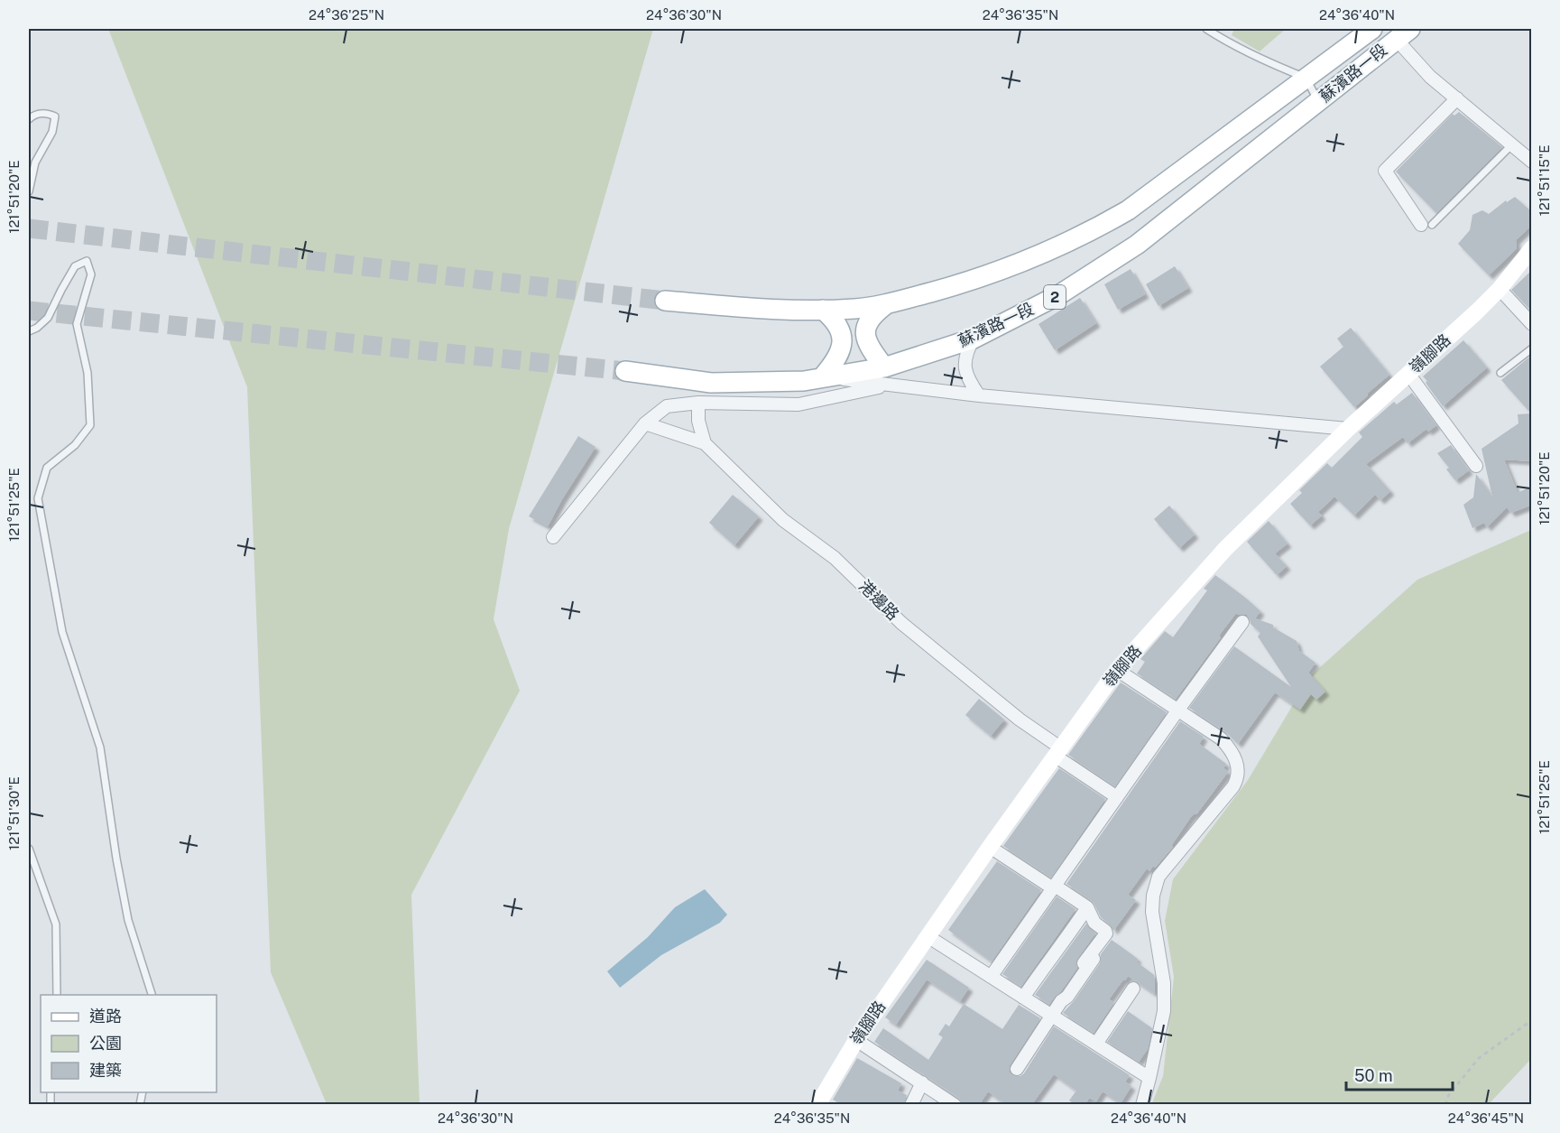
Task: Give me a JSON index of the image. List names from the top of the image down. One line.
{"streets":{"main road":["蘇濱路一段","2"],"street":["嶺腳路","港邊路"]},"crossings":[["嶺腳路","港邊路"]],"legend":["道路","公園","建築"],"scale_bar":"50 m","coordinates":["24°36'25\"N","24°36'30\"N","24°36'35\"N","24°36'40\"N","121°51'15\"E","121°51'20\"E","121°51'25\"E","121°51'30\"E","24°36'45\"N"]}
